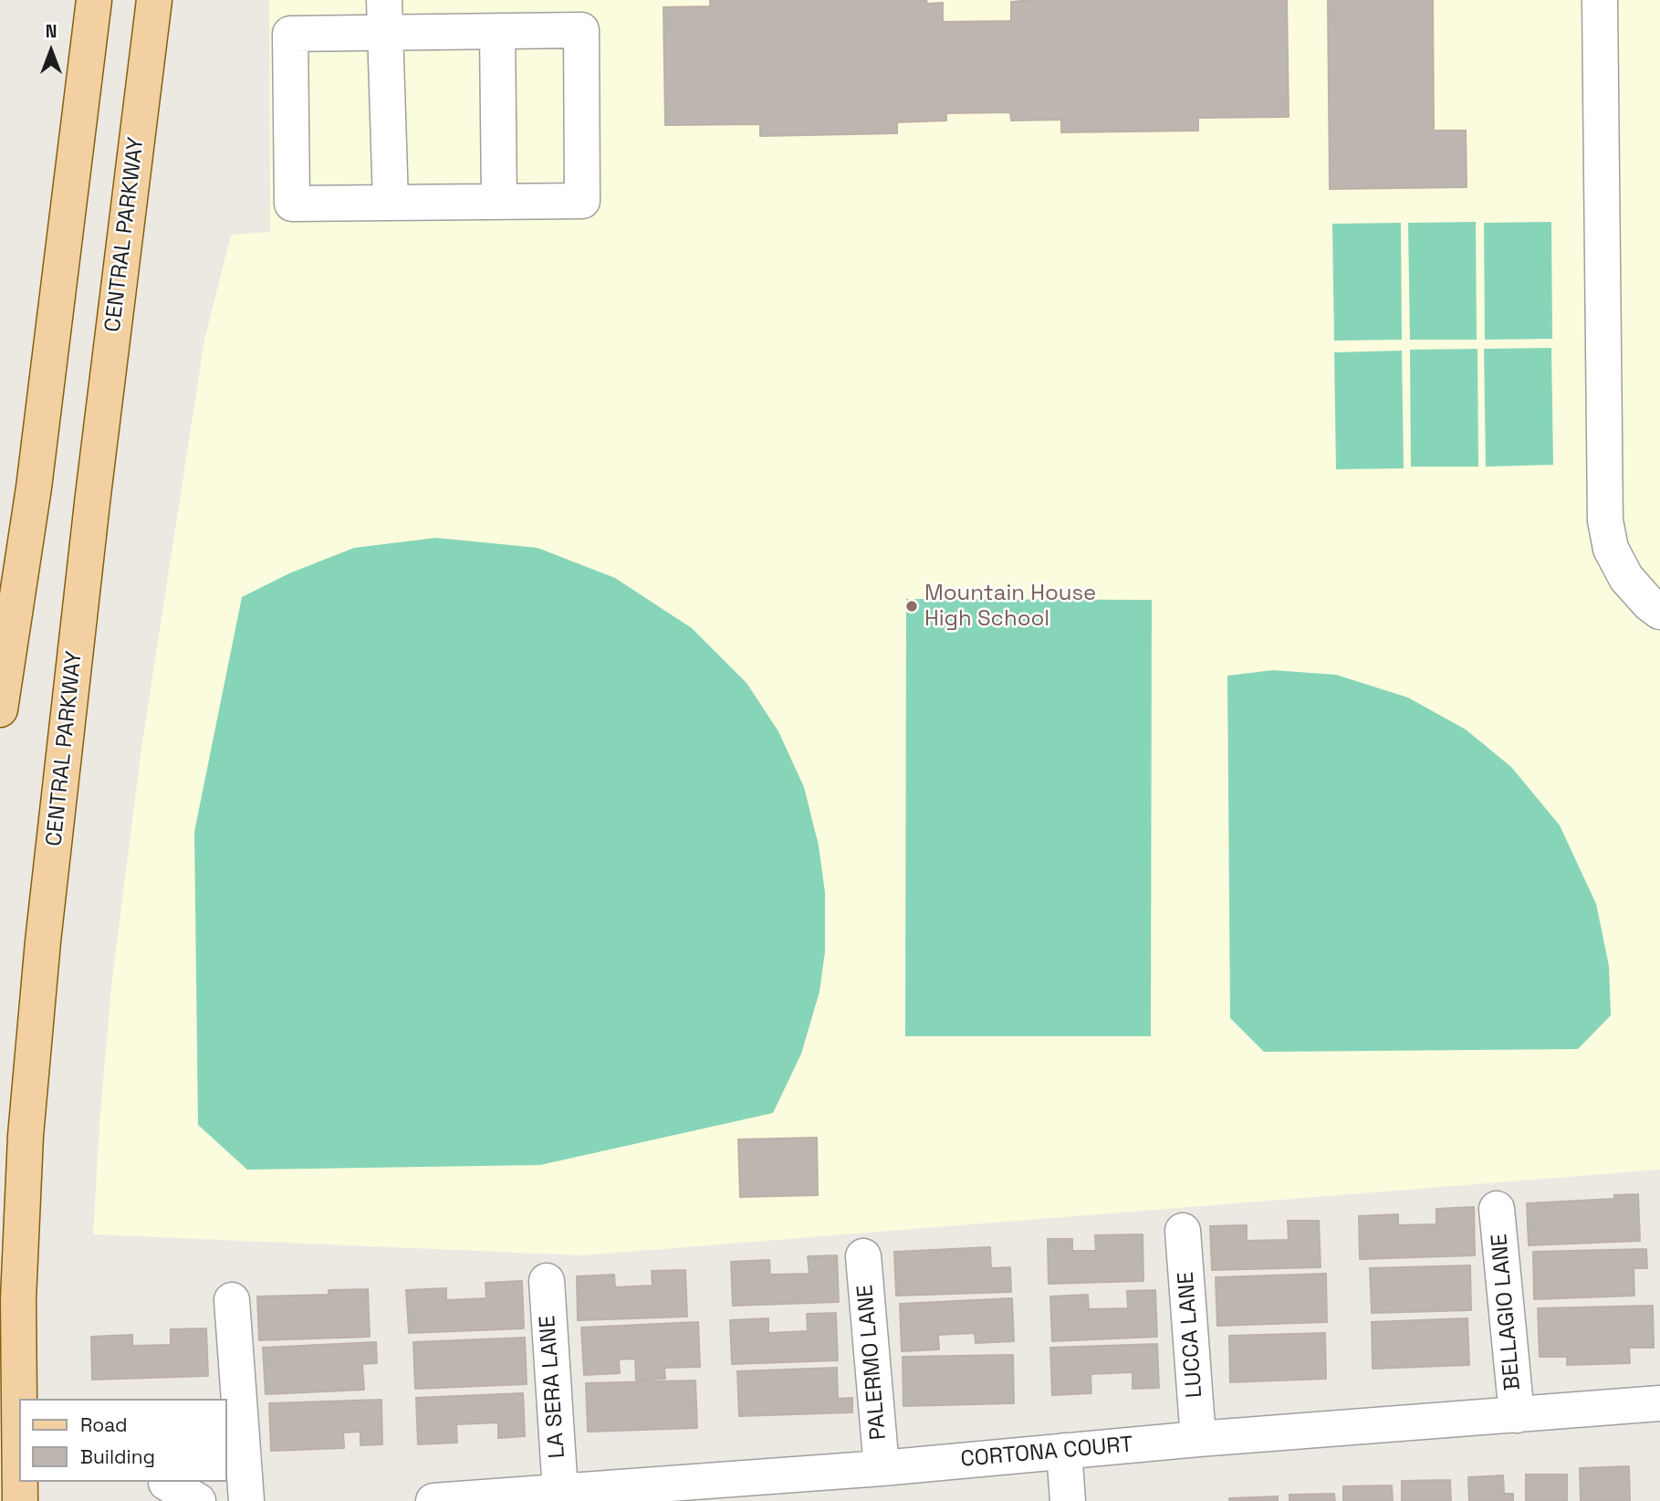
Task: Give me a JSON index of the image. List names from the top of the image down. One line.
{"streets":{"main road":["CENTRAL PARKWAY"],"street":["BELLAGIO LANE","LUCCA LANE","PALERMO LANE","LA SERA LANE","CORTONA COURT"]},"crossings":[["BELLAGIO LANE","CORTONA COURT"],["LUCCA LANE","CORTONA COURT"],["PALERMO LANE","CORTONA COURT"],["LA SERA LANE","CORTONA COURT"]],"places":["Mountain House High School"],"legend":["Road","Building"],"north":"top"}
